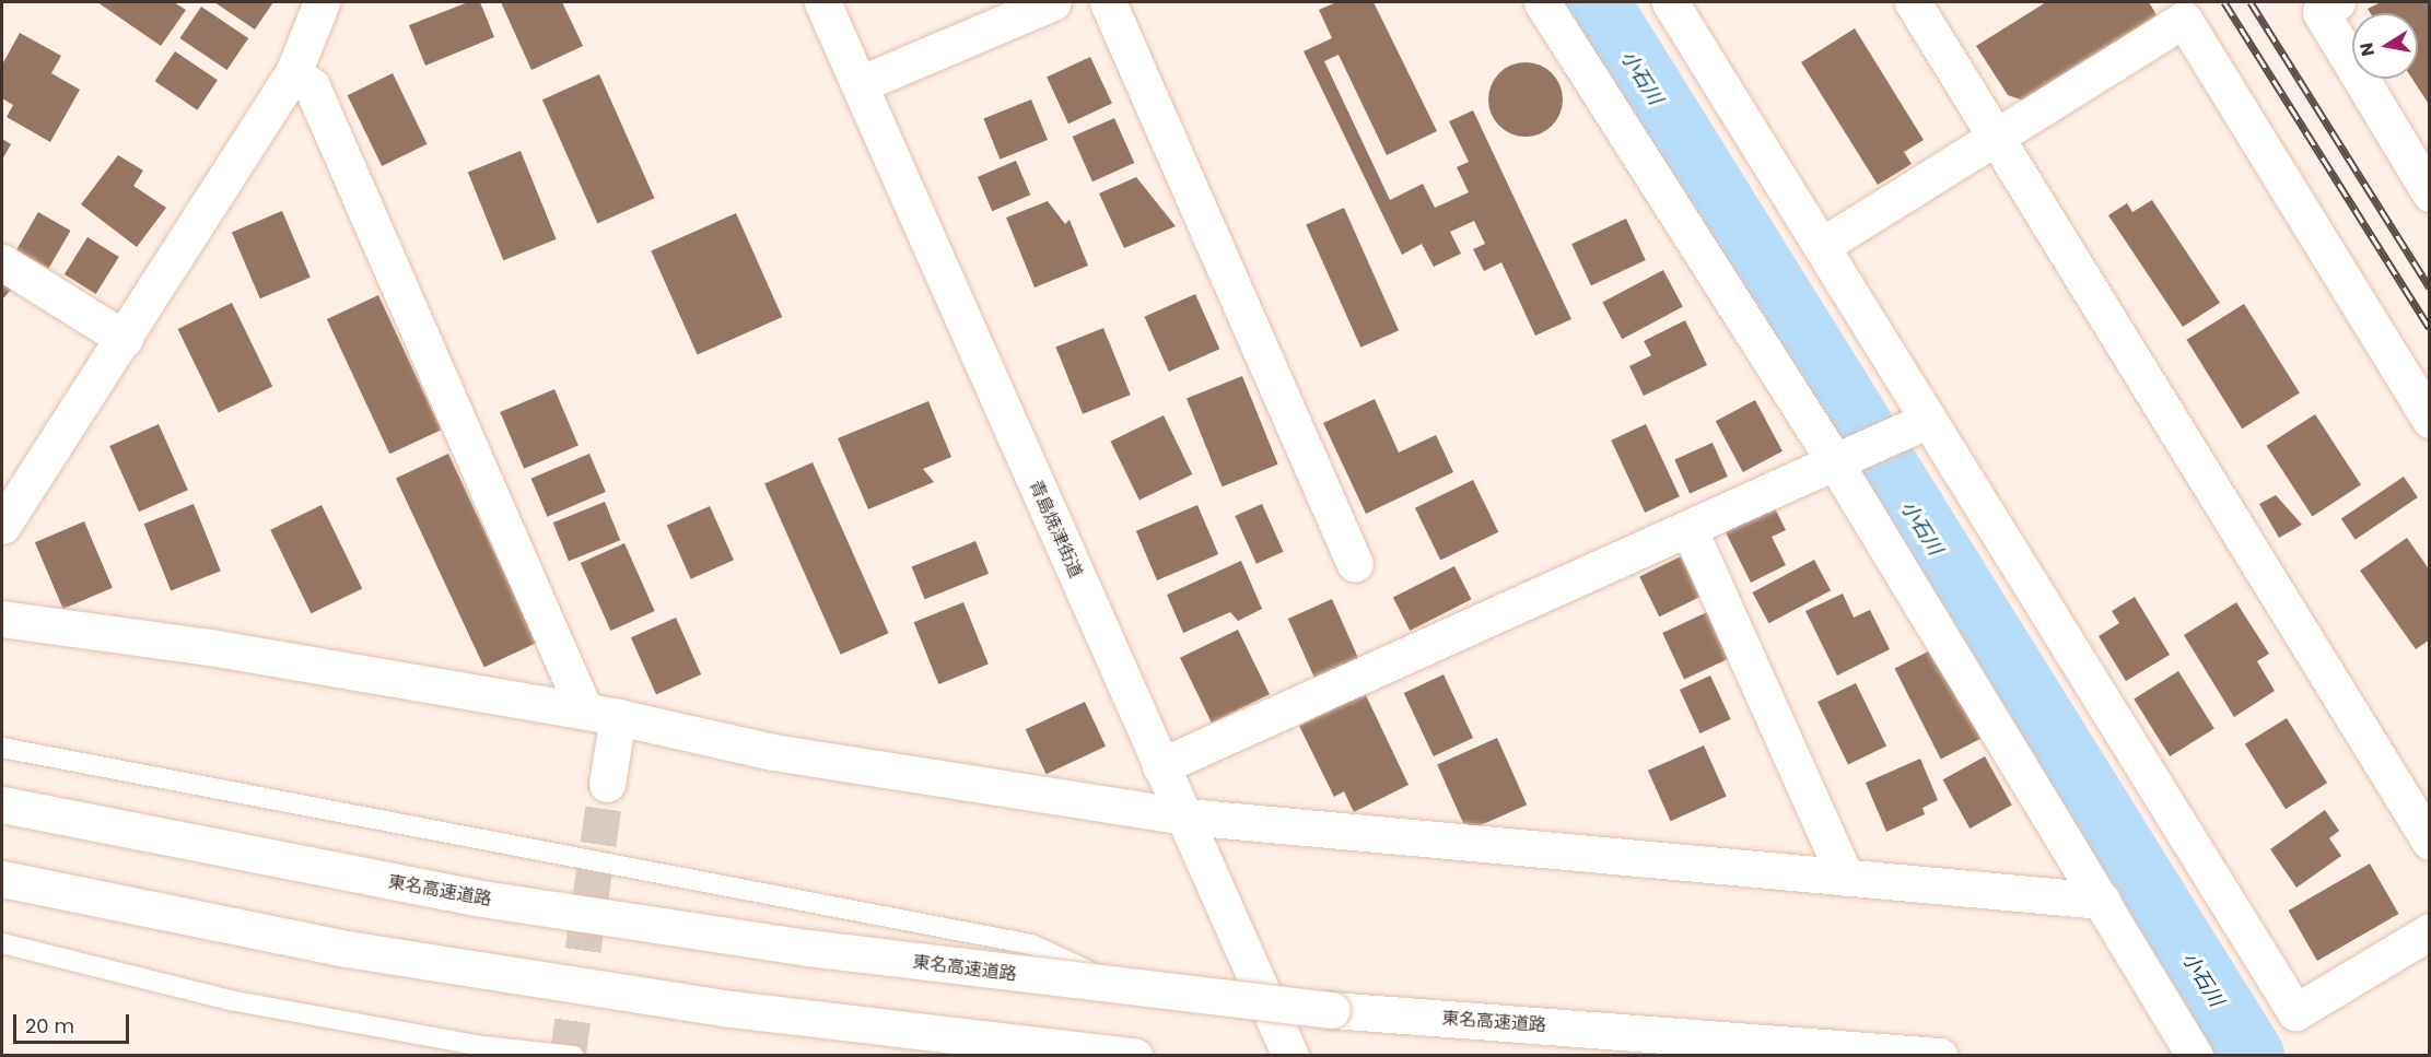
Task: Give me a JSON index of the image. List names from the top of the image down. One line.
{"streets":{"main road":["青島焼津街道","東名高速道路"]},"water":["小石川"],"scale_bar":"20 m","north":"left"}
